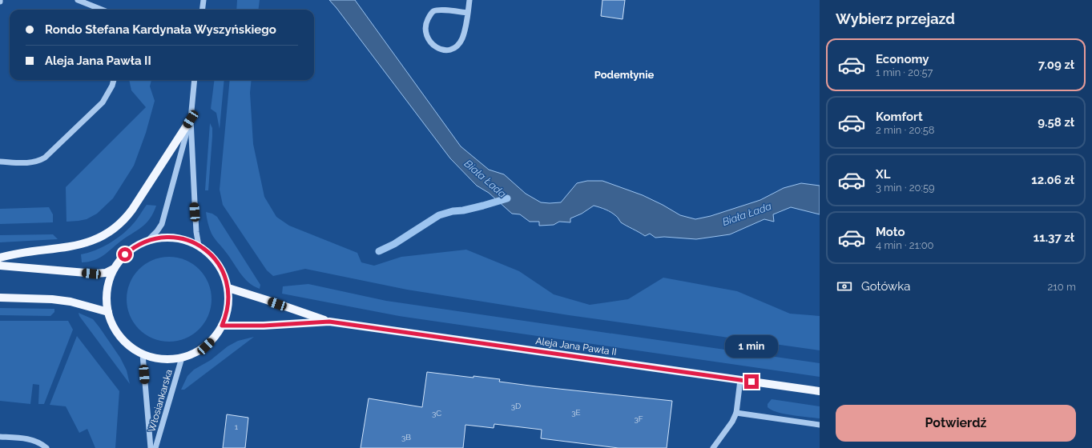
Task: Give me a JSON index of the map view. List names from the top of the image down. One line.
{"streets":{"main road":["Aleja Jana Pawła II"],"street":["Włosiankarska"]},"districts":["Podemłynie"],"water":["Biała Łada"],"house_numbers":["3D","3E","3C","3F","1","3B"],"page":{"heading":"Wybierz przejazd","banner":["Rondo Stefana Kardynała Wyszyńskiego","Aleja Jana Pawła II"],"list":[{"name":"Economy","note":"1 min · 20:57","value":"7.09 zł"},{"name":"Komfort","note":"2 min · 20:58","value":"9.58 zł"},{"name":"XL","note":"3 min · 20:59","value":"12.06 zł"},{"name":"Moto","note":"4 min · 21:00","value":"11.37 zł"}],"pay":["Gotówka","210 m"],"bubble":"1 min","buttons":"Potwierdź"}}
